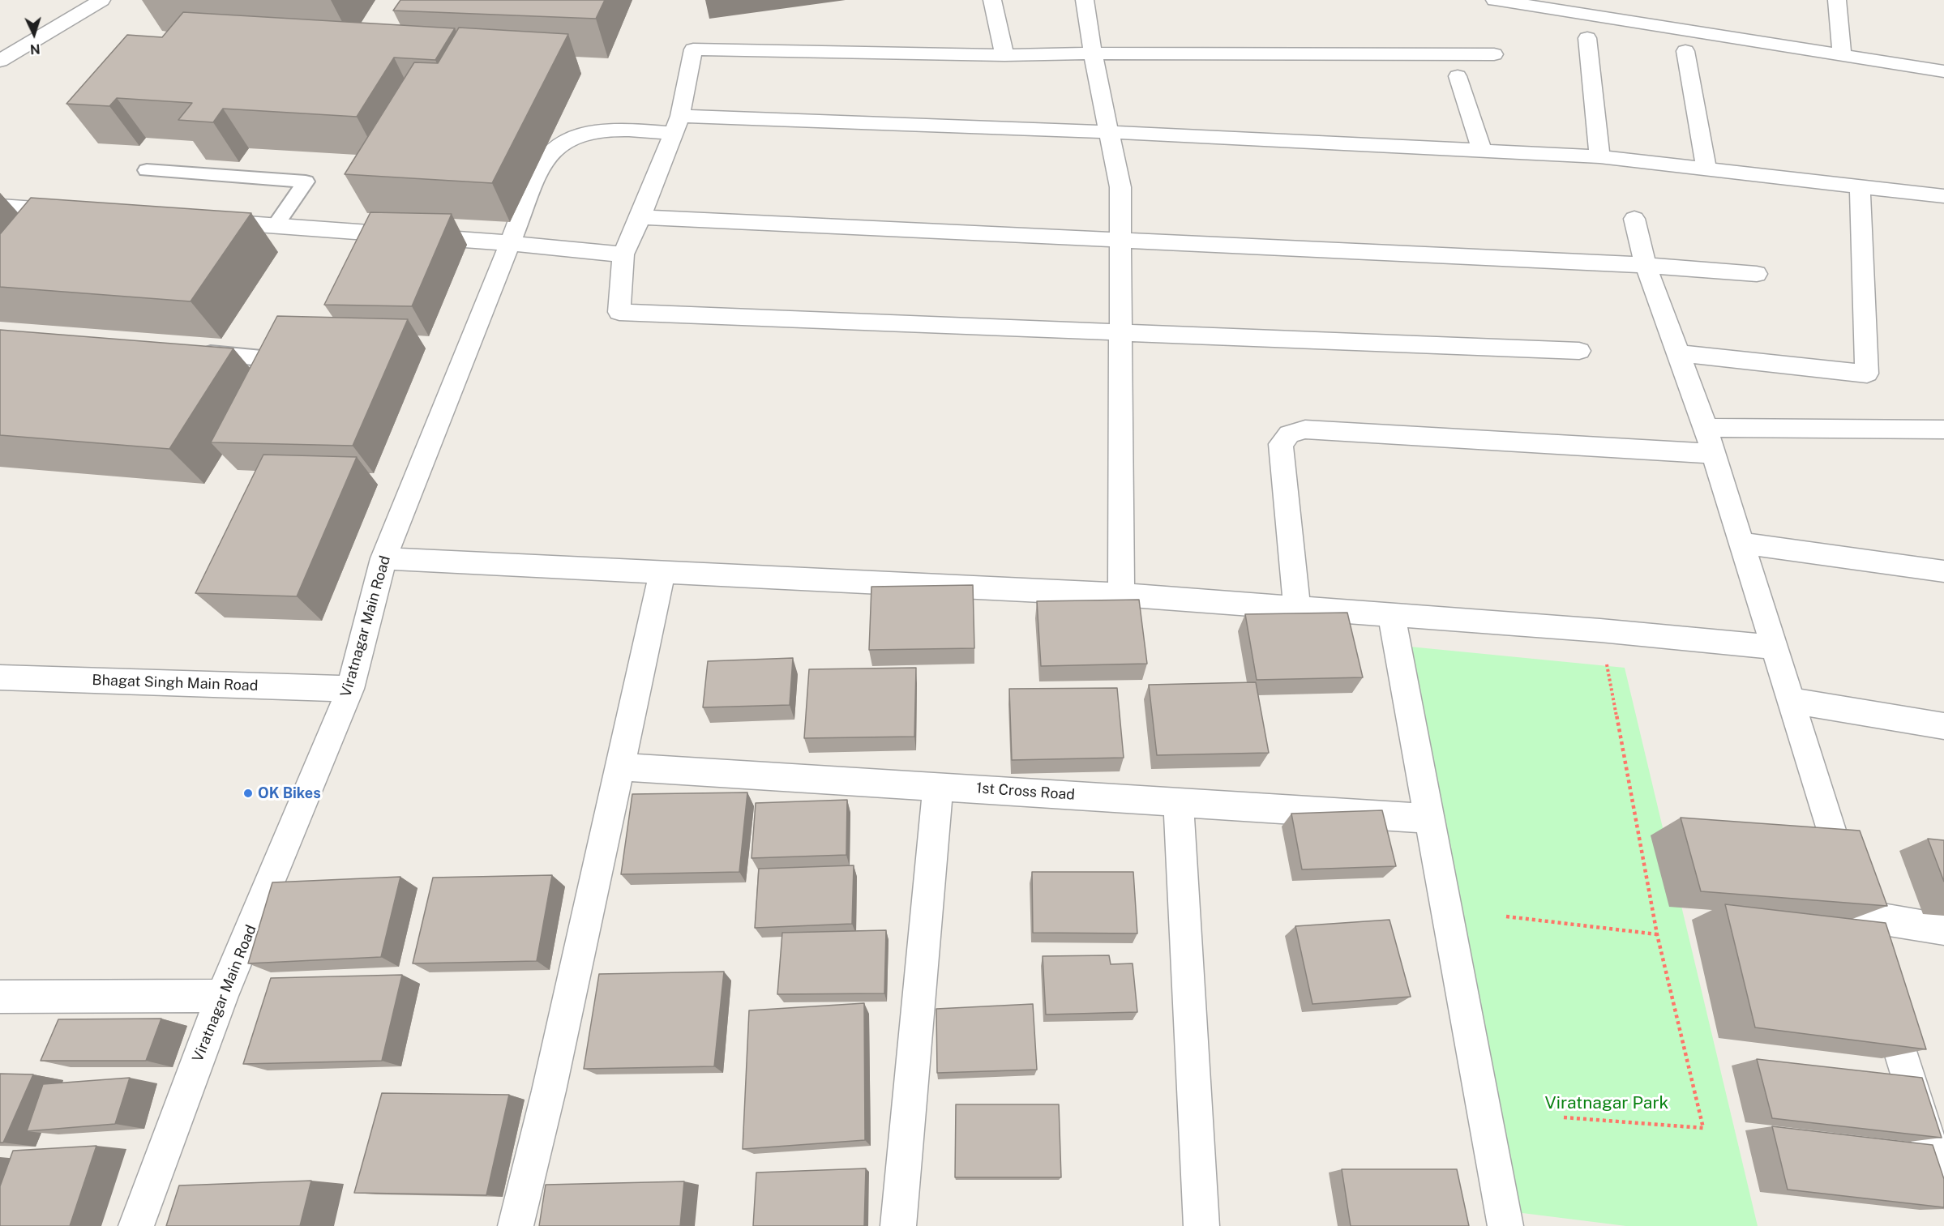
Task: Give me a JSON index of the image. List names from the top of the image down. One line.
{"streets":{"street":["Viratnagar Main Road","Bhagat Singh Main Road","1st Cross Road"]},"crossings":[["Viratnagar Main Road","Bhagat Singh Main Road"]],"parks":["Viratnagar Park"],"places":["OK Bikes"],"north":"bottom"}
